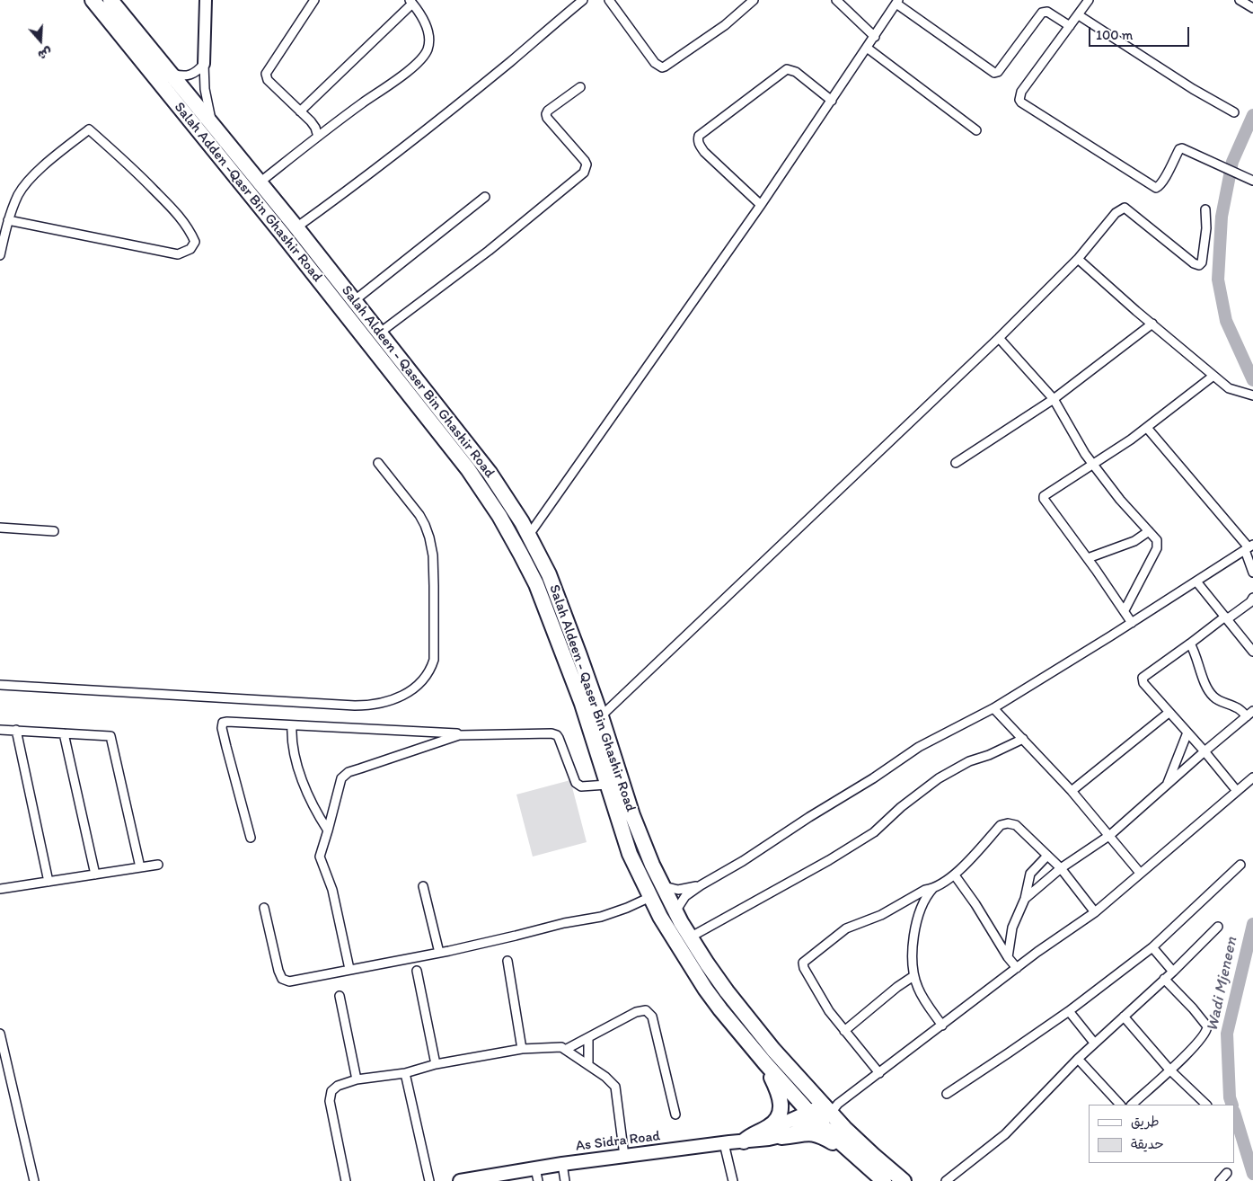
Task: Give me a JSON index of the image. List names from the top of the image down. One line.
{"streets":{"highway":["Salah Adden -Qasr Bin Ghashir Road","Salah Aldeen - Qaser Bin Ghashir Road"],"main road":["As Sidra Road"]},"crossings":[["Salah Adden -Qasr Bin Ghashir Road","As Sidra Road"]],"water":["Wadi Mjeneen"],"legend":["طريق","حديقة"],"scale_bar":"100 m","north":"bottom"}
